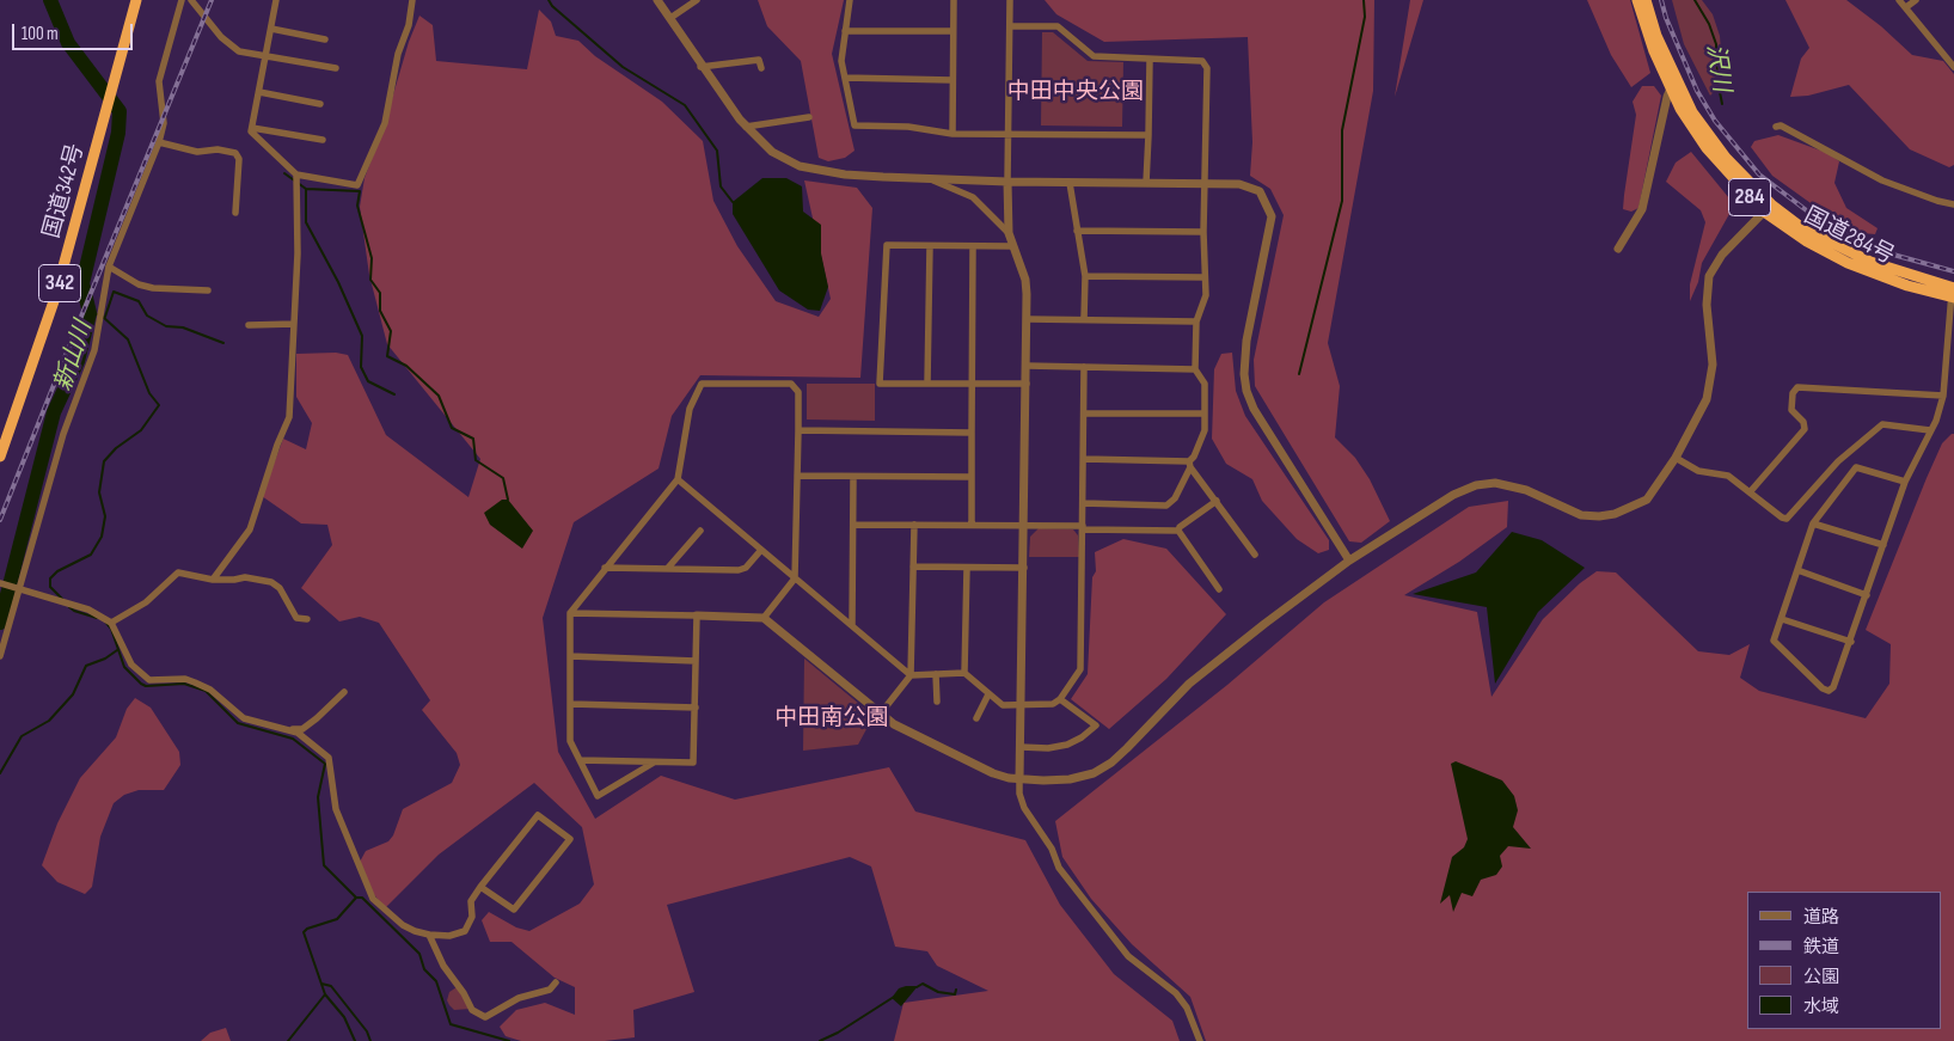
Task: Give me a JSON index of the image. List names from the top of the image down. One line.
{"streets":{"highway":["国道342号","284","国道284号","342"]},"water":["沢川","新山川"],"parks":["中田中央公園","中田南公園"],"legend":["道路","鉄道","公園","水域"],"scale_bar":"100 m"}
